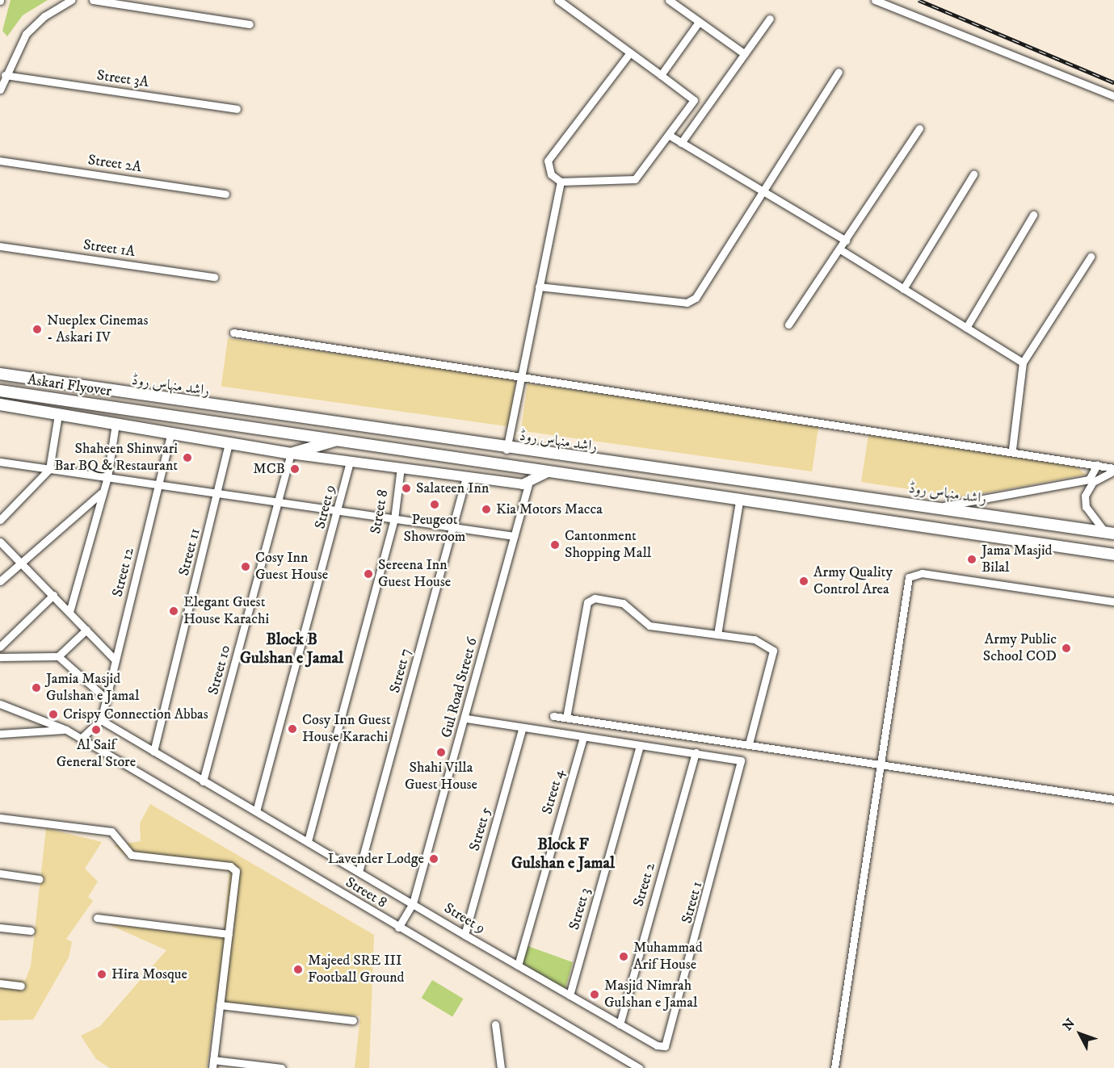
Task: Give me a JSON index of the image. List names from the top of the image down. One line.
{"streets":{"main road":["Askari Flyover","راشد منہاس روڈ"],"street":["Street 3A","Street 2A","Street 1A","Street 9","Street 8","Street 11","Street 12","Street 10","Street 7","Gul Road Street 6","Street 4","Street 5","Street 2","Street 1","Street 3"]},"crossings":[["Askari Flyover","راشد منہاس روڈ"],["Street 9","Street 8"],["Street 9","Street 11"],["Street 9","Street 12"],["Street 9","Street 10"],["Street 9","Street 7"],["Street 9","Gul Road Street 6"],["Street 9","Street 4"],["Street 9","Street 5"],["Street 9","Street 2"],["Street 9","Street 1"],["Street 9","Street 3"],["Street 8","Gul Road Street 6"],["Street 2","Street 1"]],"districts":["Block B Gulshan e Jamal","Block F Gulshan e Jamal"],"places":["Nueplex Cinemas - Askari IV","Shaheen Shinwari Bar BQ & Restaurant","MCB","Salateen Inn","Peugeot Showroom","Kia Motors Macca","Cantonment Shopping Mall","Jama Masjid Bilal","Cosy Inn Guest House","Sereena Inn Guest House","Army Quality Control Area","Elegant Guest House Karachi","Army Public School COD","Jamia Masjid Gulshan e Jamal","Crispy Connection Abbas","Cosy Inn Guest House Karachi","Al Saif General Store","Shahi Villa Guest House","Lavender Lodge","Muhammad Arif House","Majeed SRE III Football Ground","Hira Mosque","Masjid Nimrah Gulshan e Jamal"],"north":"top left"}
